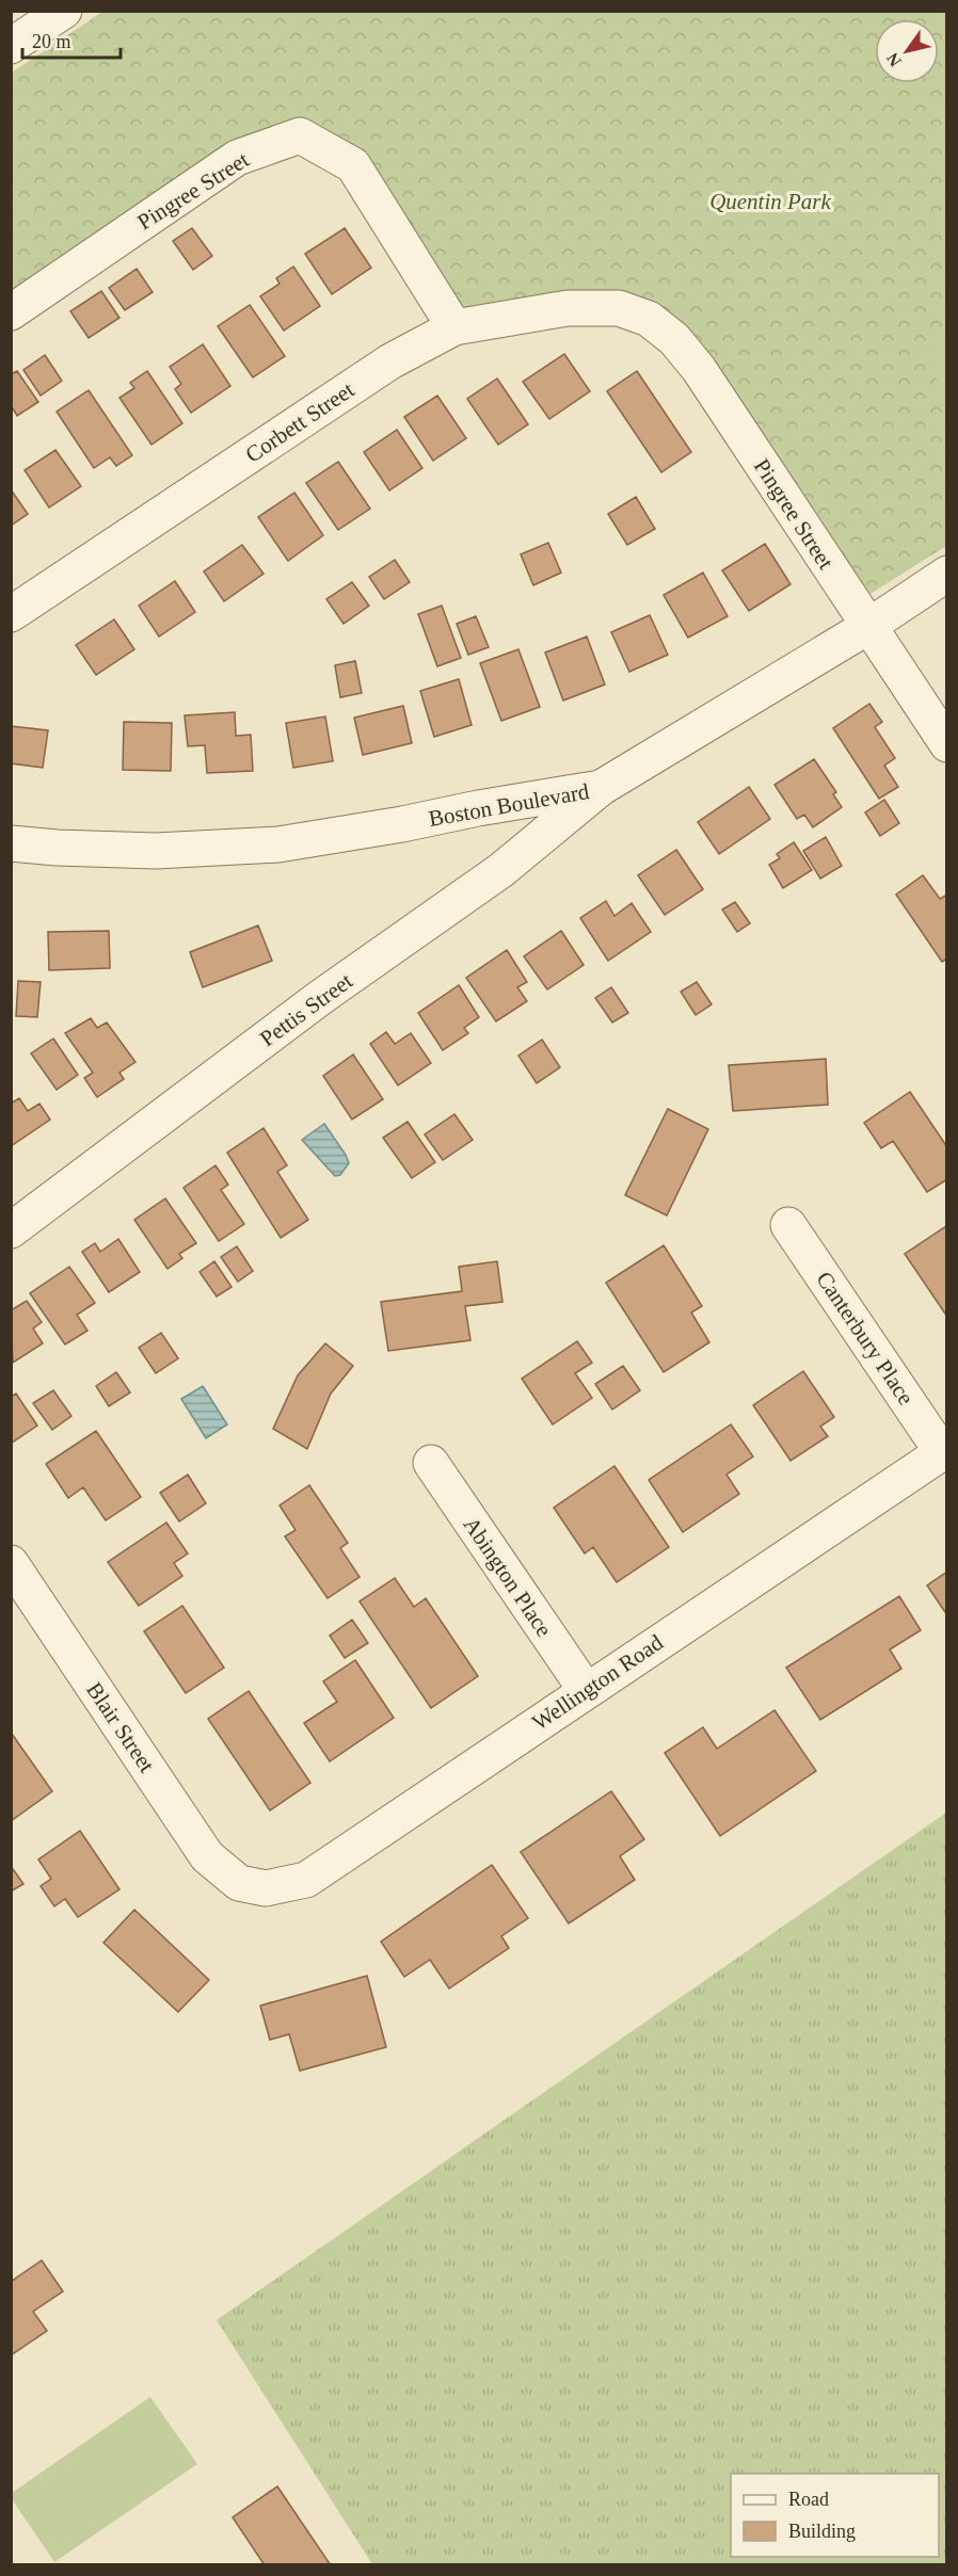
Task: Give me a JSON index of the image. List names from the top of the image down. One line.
{"streets":{"street":["Pingree Street","Corbett Street","Boston Boulevard","Pettis Street","Canterbury Place","Abington Place","Wellington Road","Blair Street"]},"crossings":[["Pingree Street","Corbett Street"],["Pingree Street","Boston Boulevard"],["Boston Boulevard","Pettis Street"],["Canterbury Place","Wellington Road"],["Abington Place","Wellington Road"],["Wellington Road","Blair Street"]],"parks":["Quentin Park"],"legend":["Road","Building"],"scale_bar":"20 m","north":"bottom left"}
